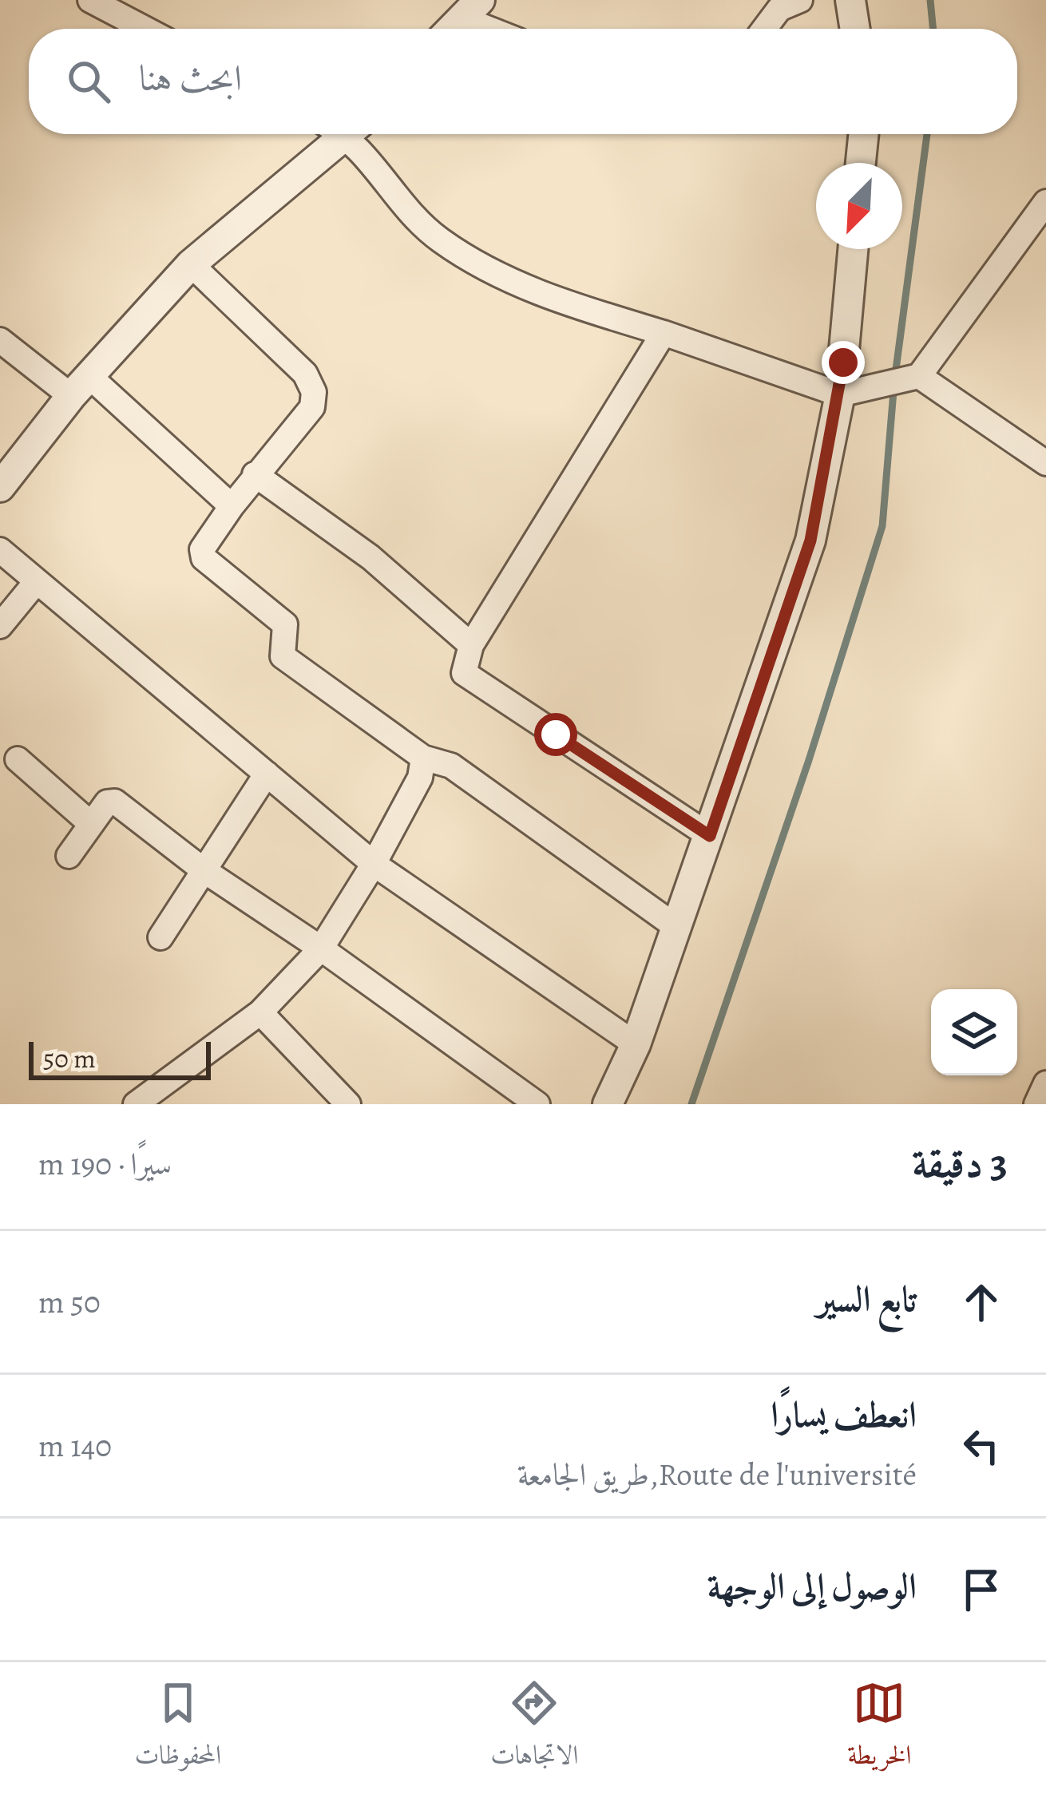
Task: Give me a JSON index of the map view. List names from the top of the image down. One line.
{"scale_bar":"50 m","north":"bottom left","page":{"search":"ابحث هنا","scale":"50 m","heading":["3 دقيقة","سيرًا · 190 m"],"list":[["تابع السير","50 m"],["انعطف يسارًا","Route de l'université,طريق الجامعة","140 m"],"الوصول إلى الوجهة"],"nav":["الخريطة","الاتجاهات","المحفوظات"]}}
